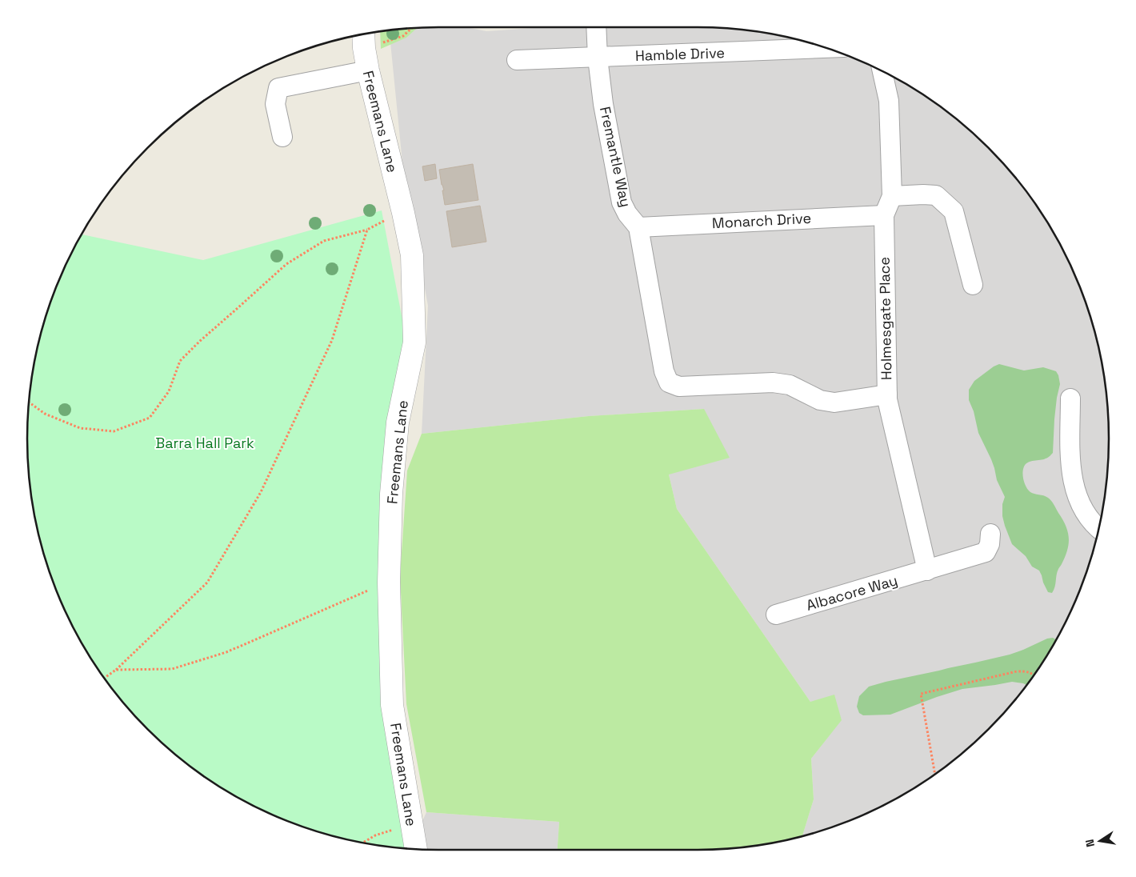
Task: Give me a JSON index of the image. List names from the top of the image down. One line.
{"streets":{"street":["Hamble Drive","Freemans Lane","Fremantle Way","Monarch Drive","Holmesgate Place","Albacore Way"]},"crossings":[["Hamble Drive","Fremantle Way"],["Fremantle Way","Monarch Drive"],["Fremantle Way","Holmesgate Place"],["Monarch Drive","Holmesgate Place"],["Holmesgate Place","Albacore Way"]],"parks":["Barra Hall Park"],"north":"left"}
